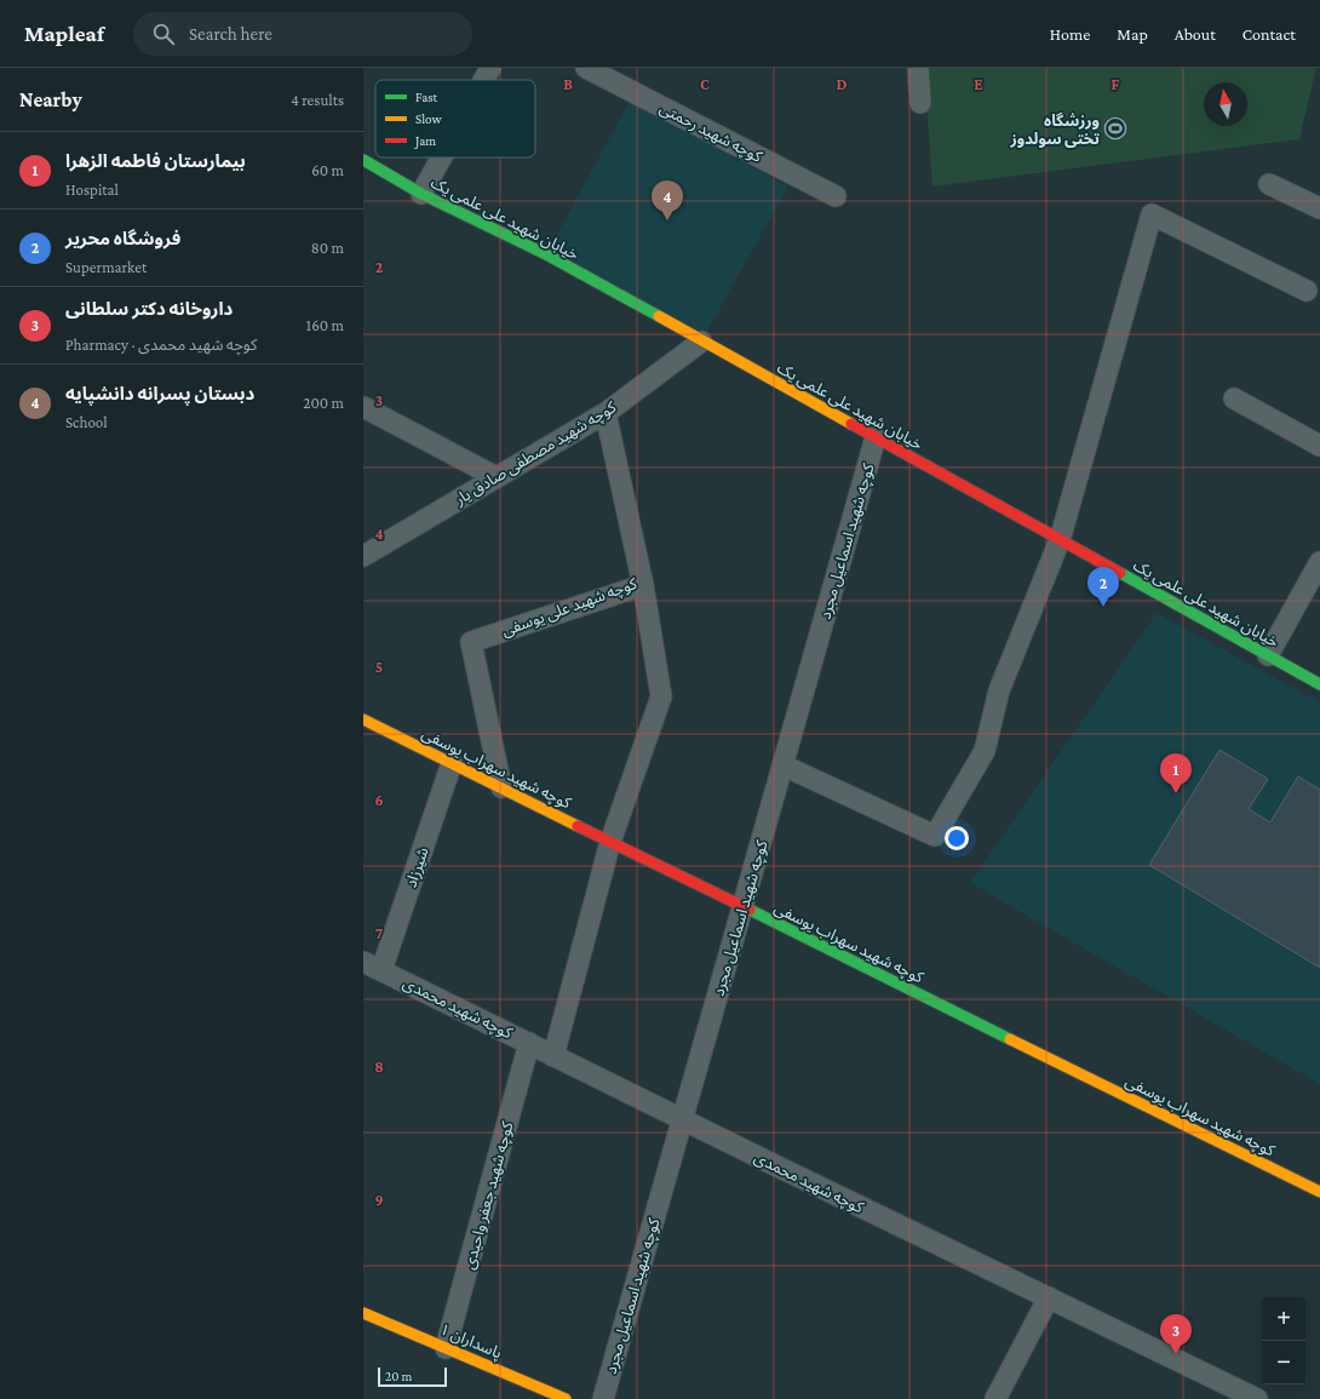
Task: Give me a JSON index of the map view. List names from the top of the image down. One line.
{"streets":{"main road":["خیابان شهید علی علمی یک","کوچه شهید سهراب یوسفی","پاسداران ۱"],"street":["کوچه شهید رحمتی","کوچه شهید مصطفی صادق یار","کوچه شهید اسماعیل مجرد","کوچه شهید علی یوسفی","شیرزاد","کوچه شهید محمدی","کوچه شهید جعفر واحیدی"]},"crossings":[["خیابان شهید علی علمی یک","کوچه شهید مصطفی صادق یار"],["خیابان شهید علی علمی یک","کوچه شهید اسماعیل مجرد"],["کوچه شهید مصطفی صادق یار","کوچه شهید علی یوسفی"],["کوچه شهید اسماعیل مجرد","کوچه شهید سهراب یوسفی"],["کوچه شهید اسماعیل مجرد","کوچه شهید محمدی"],["کوچه شهید علی یوسفی","کوچه شهید سهراب یوسفی"],["کوچه شهید سهراب یوسفی","شیرزاد"],["شیرزاد","کوچه شهید محمدی"],["کوچه شهید محمدی","کوچه شهید جعفر واحیدی"],["کوچه شهید جعفر واحیدی","پاسداران ۱"]],"places":{"sports":["ورزشگاه تختی سولدوز"]},"legend":["Fast","Slow","Jam"],"scale_bar":"20 m","north":"top","page":{"header":"Mapleaf","search":"Search here","nav":["Home","Map","About","Contact"],"heading":["Nearby","4 results"],"list":[{"mark":"1","name":"بیمارستان فاطمه الزهرا","note":"Hospital","value":"60 m"},{"mark":"2","name":"فروشگاه محریر","note":"Supermarket","value":"80 m"},{"mark":"3","name":"داروخانه دکتر سلطانی","note":"Pharmacy · کوچه شهید محمدی","value":"160 m"},{"mark":"4","name":"دبستان پسرانه دانشپایه","note":"School","value":"200 m"}],"pins":["4","2","1","3"],"map_buttons":["+","−"],"scale":"20 m"},"grid":{"columns":["B","C","D","E","F"],"rows":["2","3","4","5","6","7","8","9"]}}
